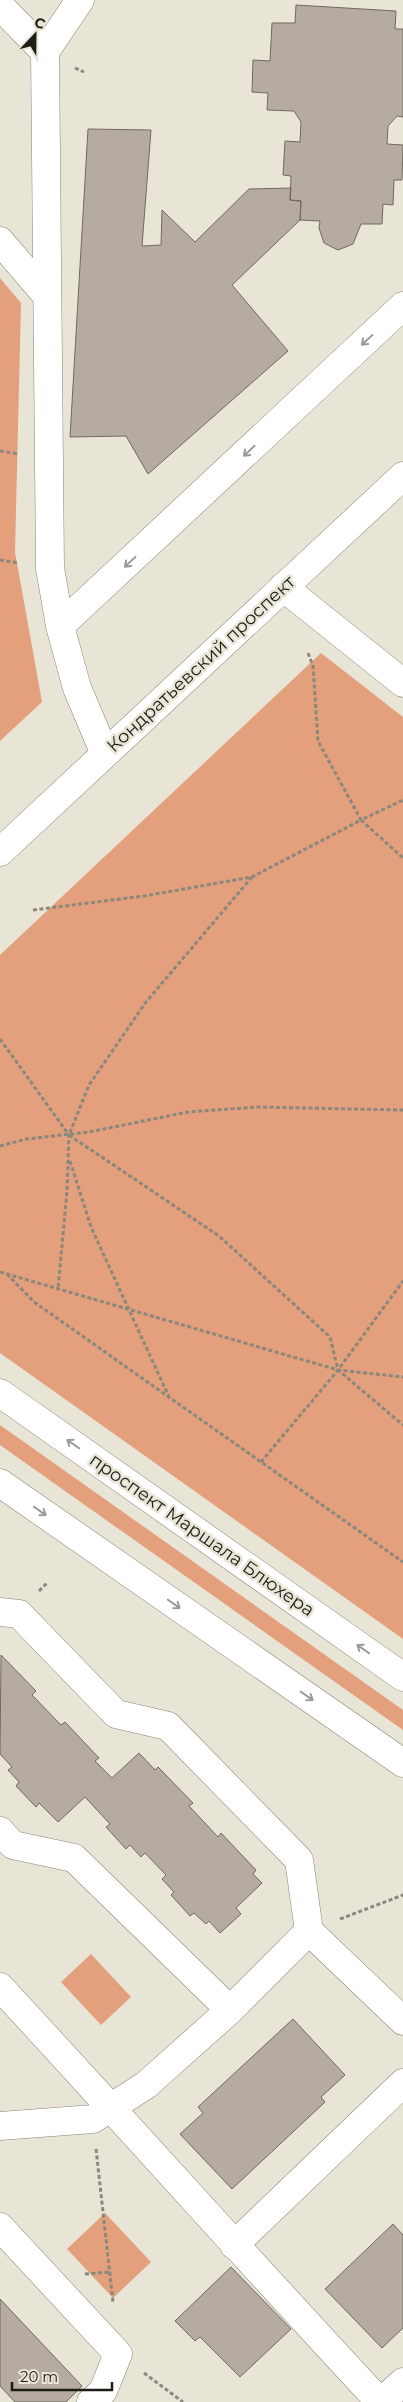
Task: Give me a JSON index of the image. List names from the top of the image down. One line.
{"streets":{"street":["Кондратьевский проспект","проспект Маршала Блюхера"]},"scale_bar":"20 m","north":"top"}
